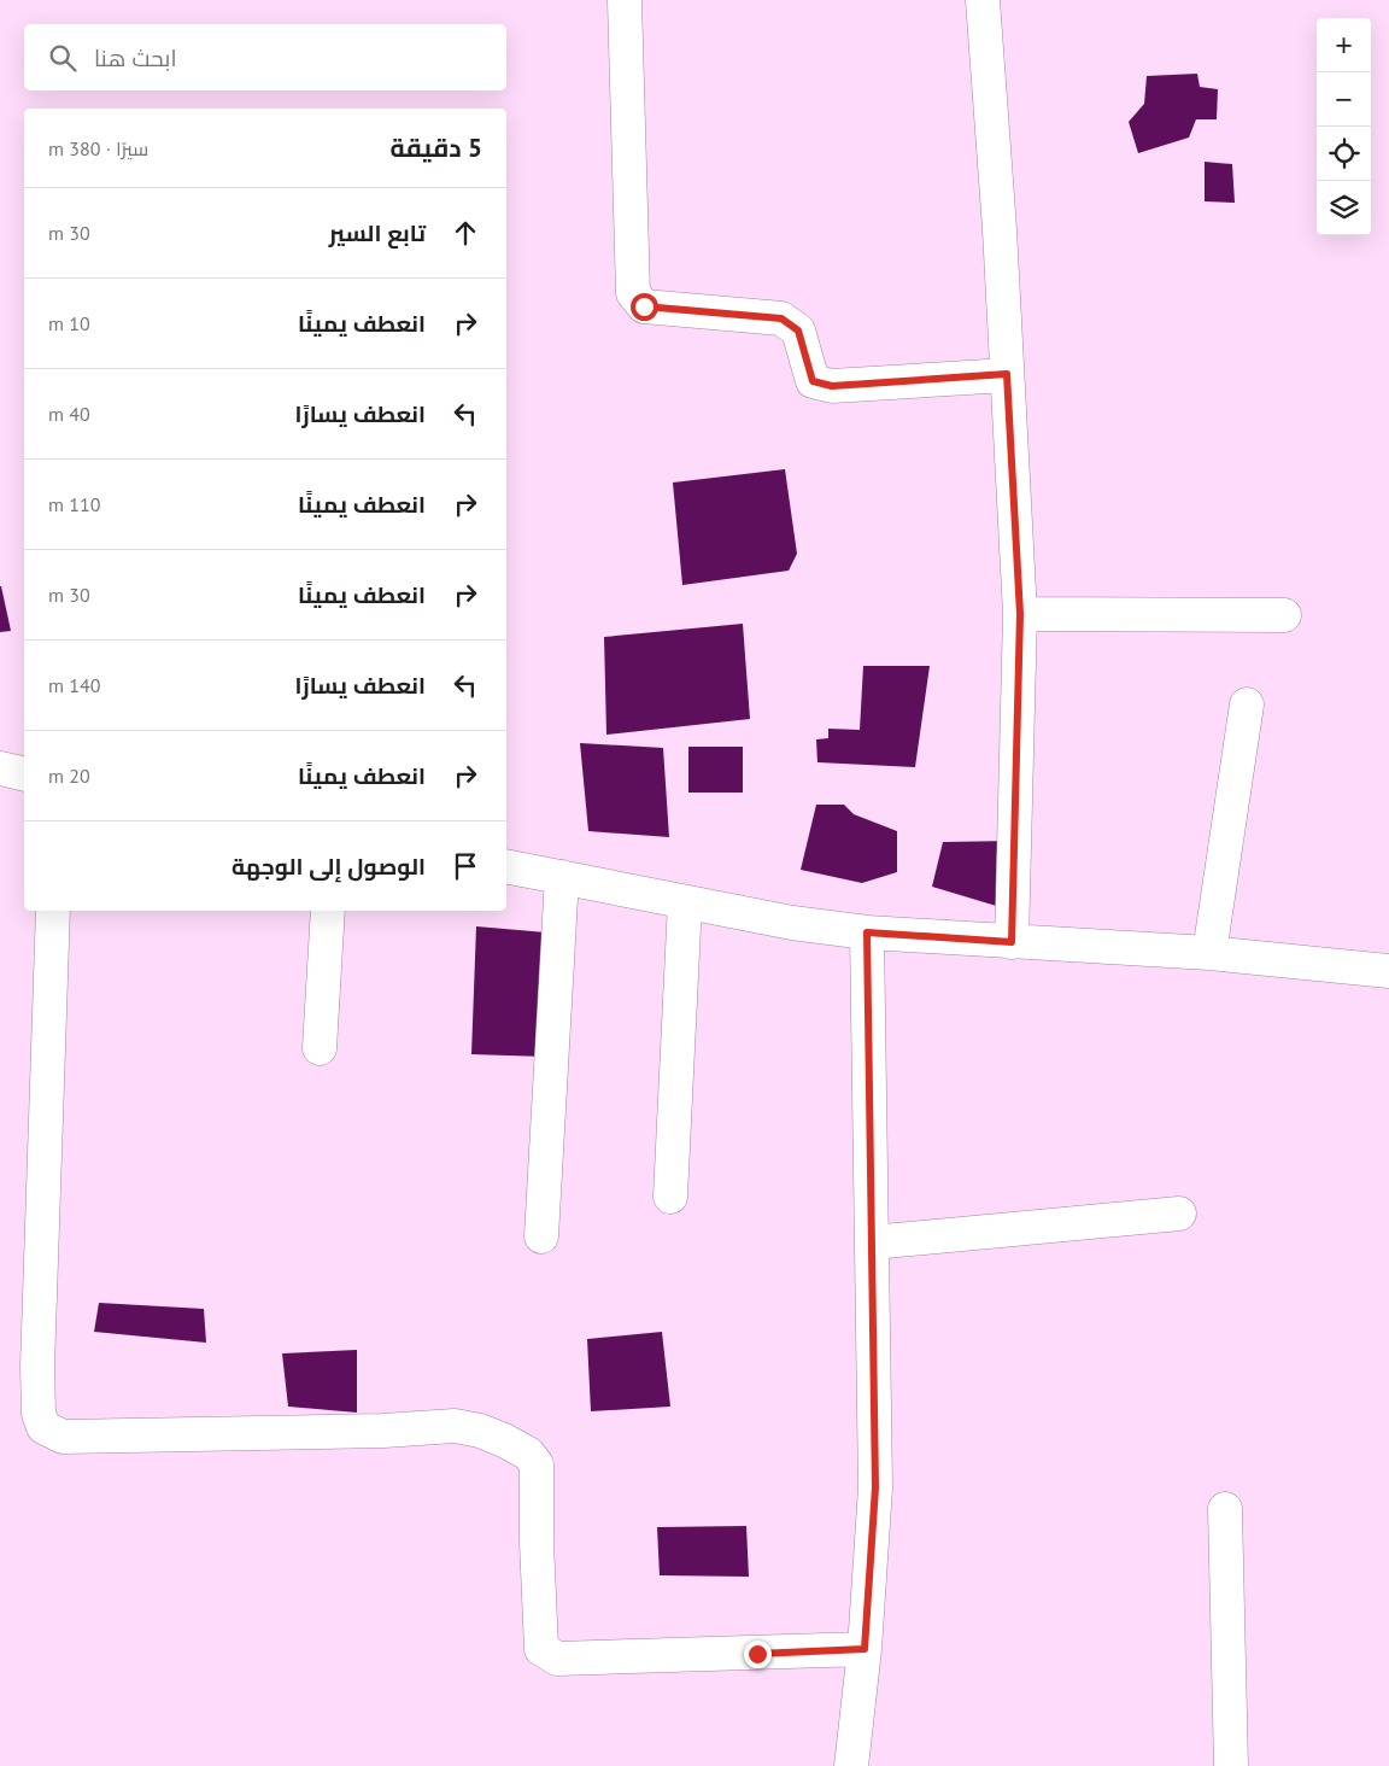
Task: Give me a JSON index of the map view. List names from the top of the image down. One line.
{"page":{"map_buttons":["+","−"],"search":"ابحث هنا","heading":["5 دقيقة","سيرًا · 380 m"],"list":[["تابع السير","30 m"],["انعطف يمينًا","10 m"],["انعطف يسارًا","40 m"],["انعطف يمينًا","110 m"],["انعطف يمينًا","30 m"],["انعطف يسارًا","140 m"],["انعطف يمينًا","20 m"],"الوصول إلى الوجهة"]}}
